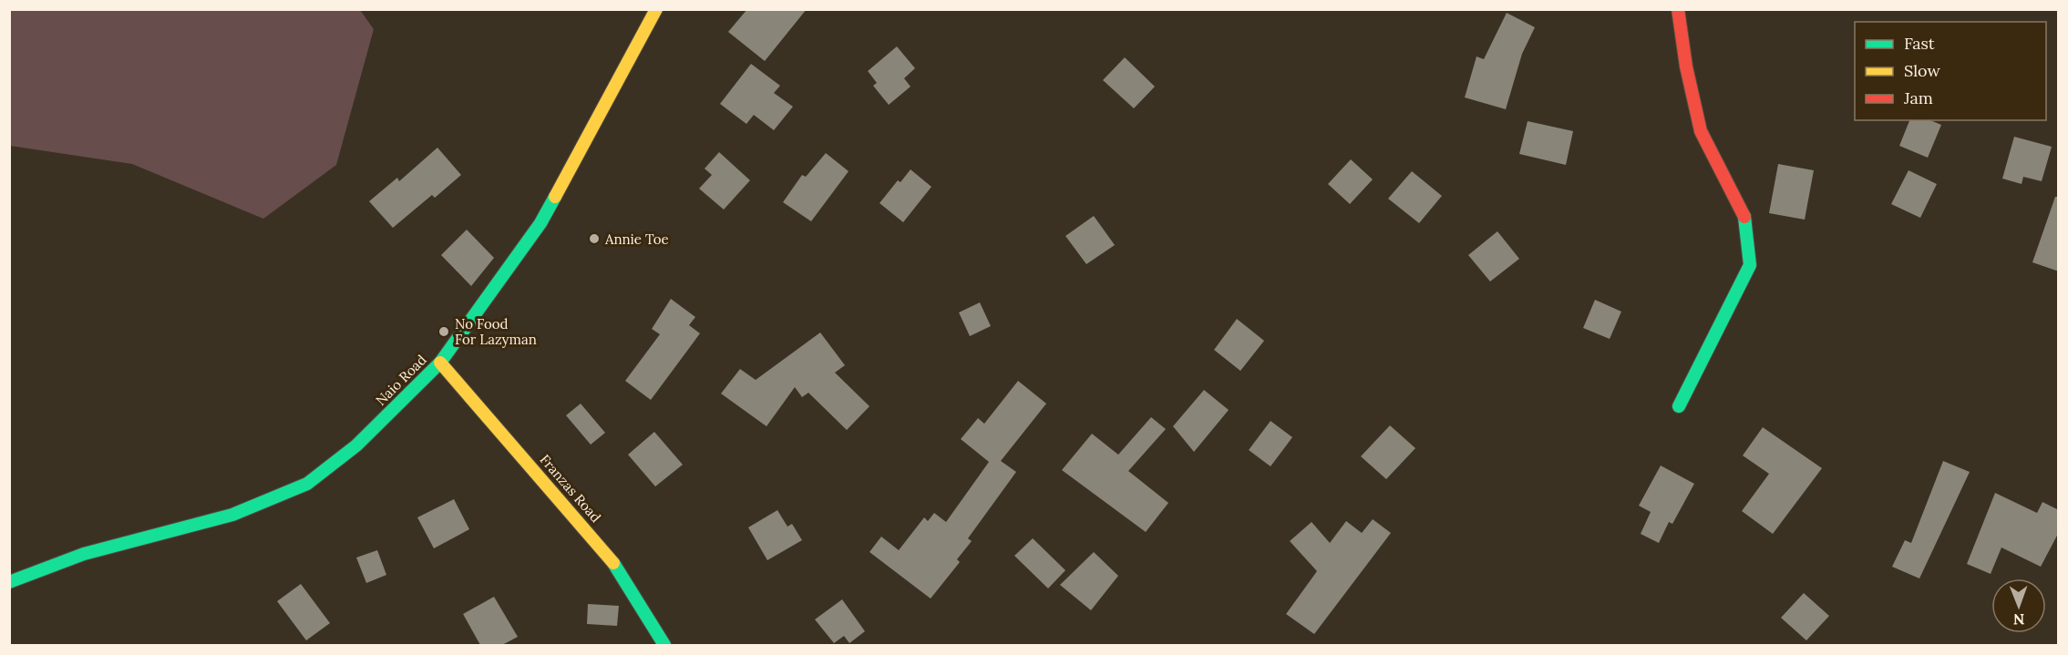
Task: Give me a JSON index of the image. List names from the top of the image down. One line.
{"streets":{"street":["Naio Road","Franzas Road"]},"crossings":[["Naio Road","Franzas Road"]],"places":["Annie Toe","No Food For Lazyman"],"legend":["Fast","Slow","Jam"],"north":"bottom"}
